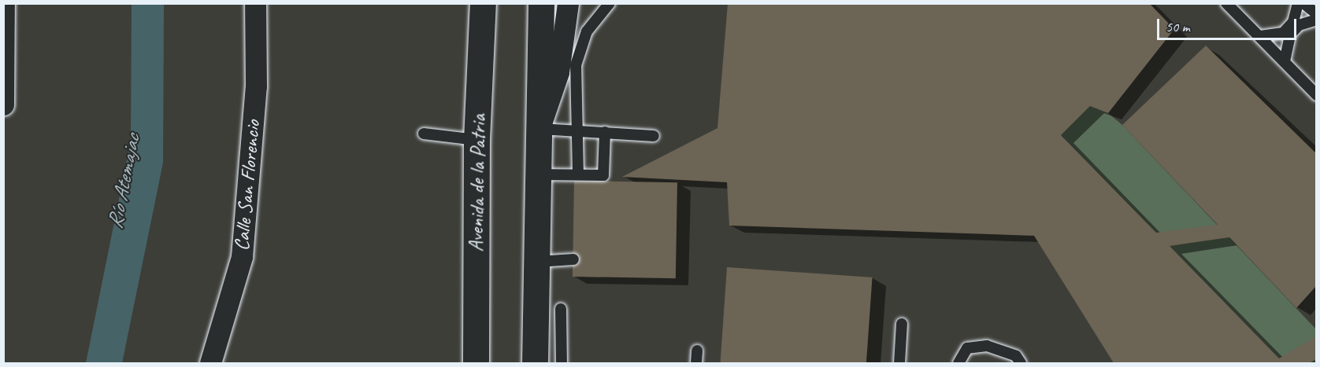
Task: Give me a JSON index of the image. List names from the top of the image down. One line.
{"streets":{"main road":["Avenida de la Patria"],"street":["Calle San Florencio"]},"water":["Río Atemajac"],"scale_bar":"50 m"}
